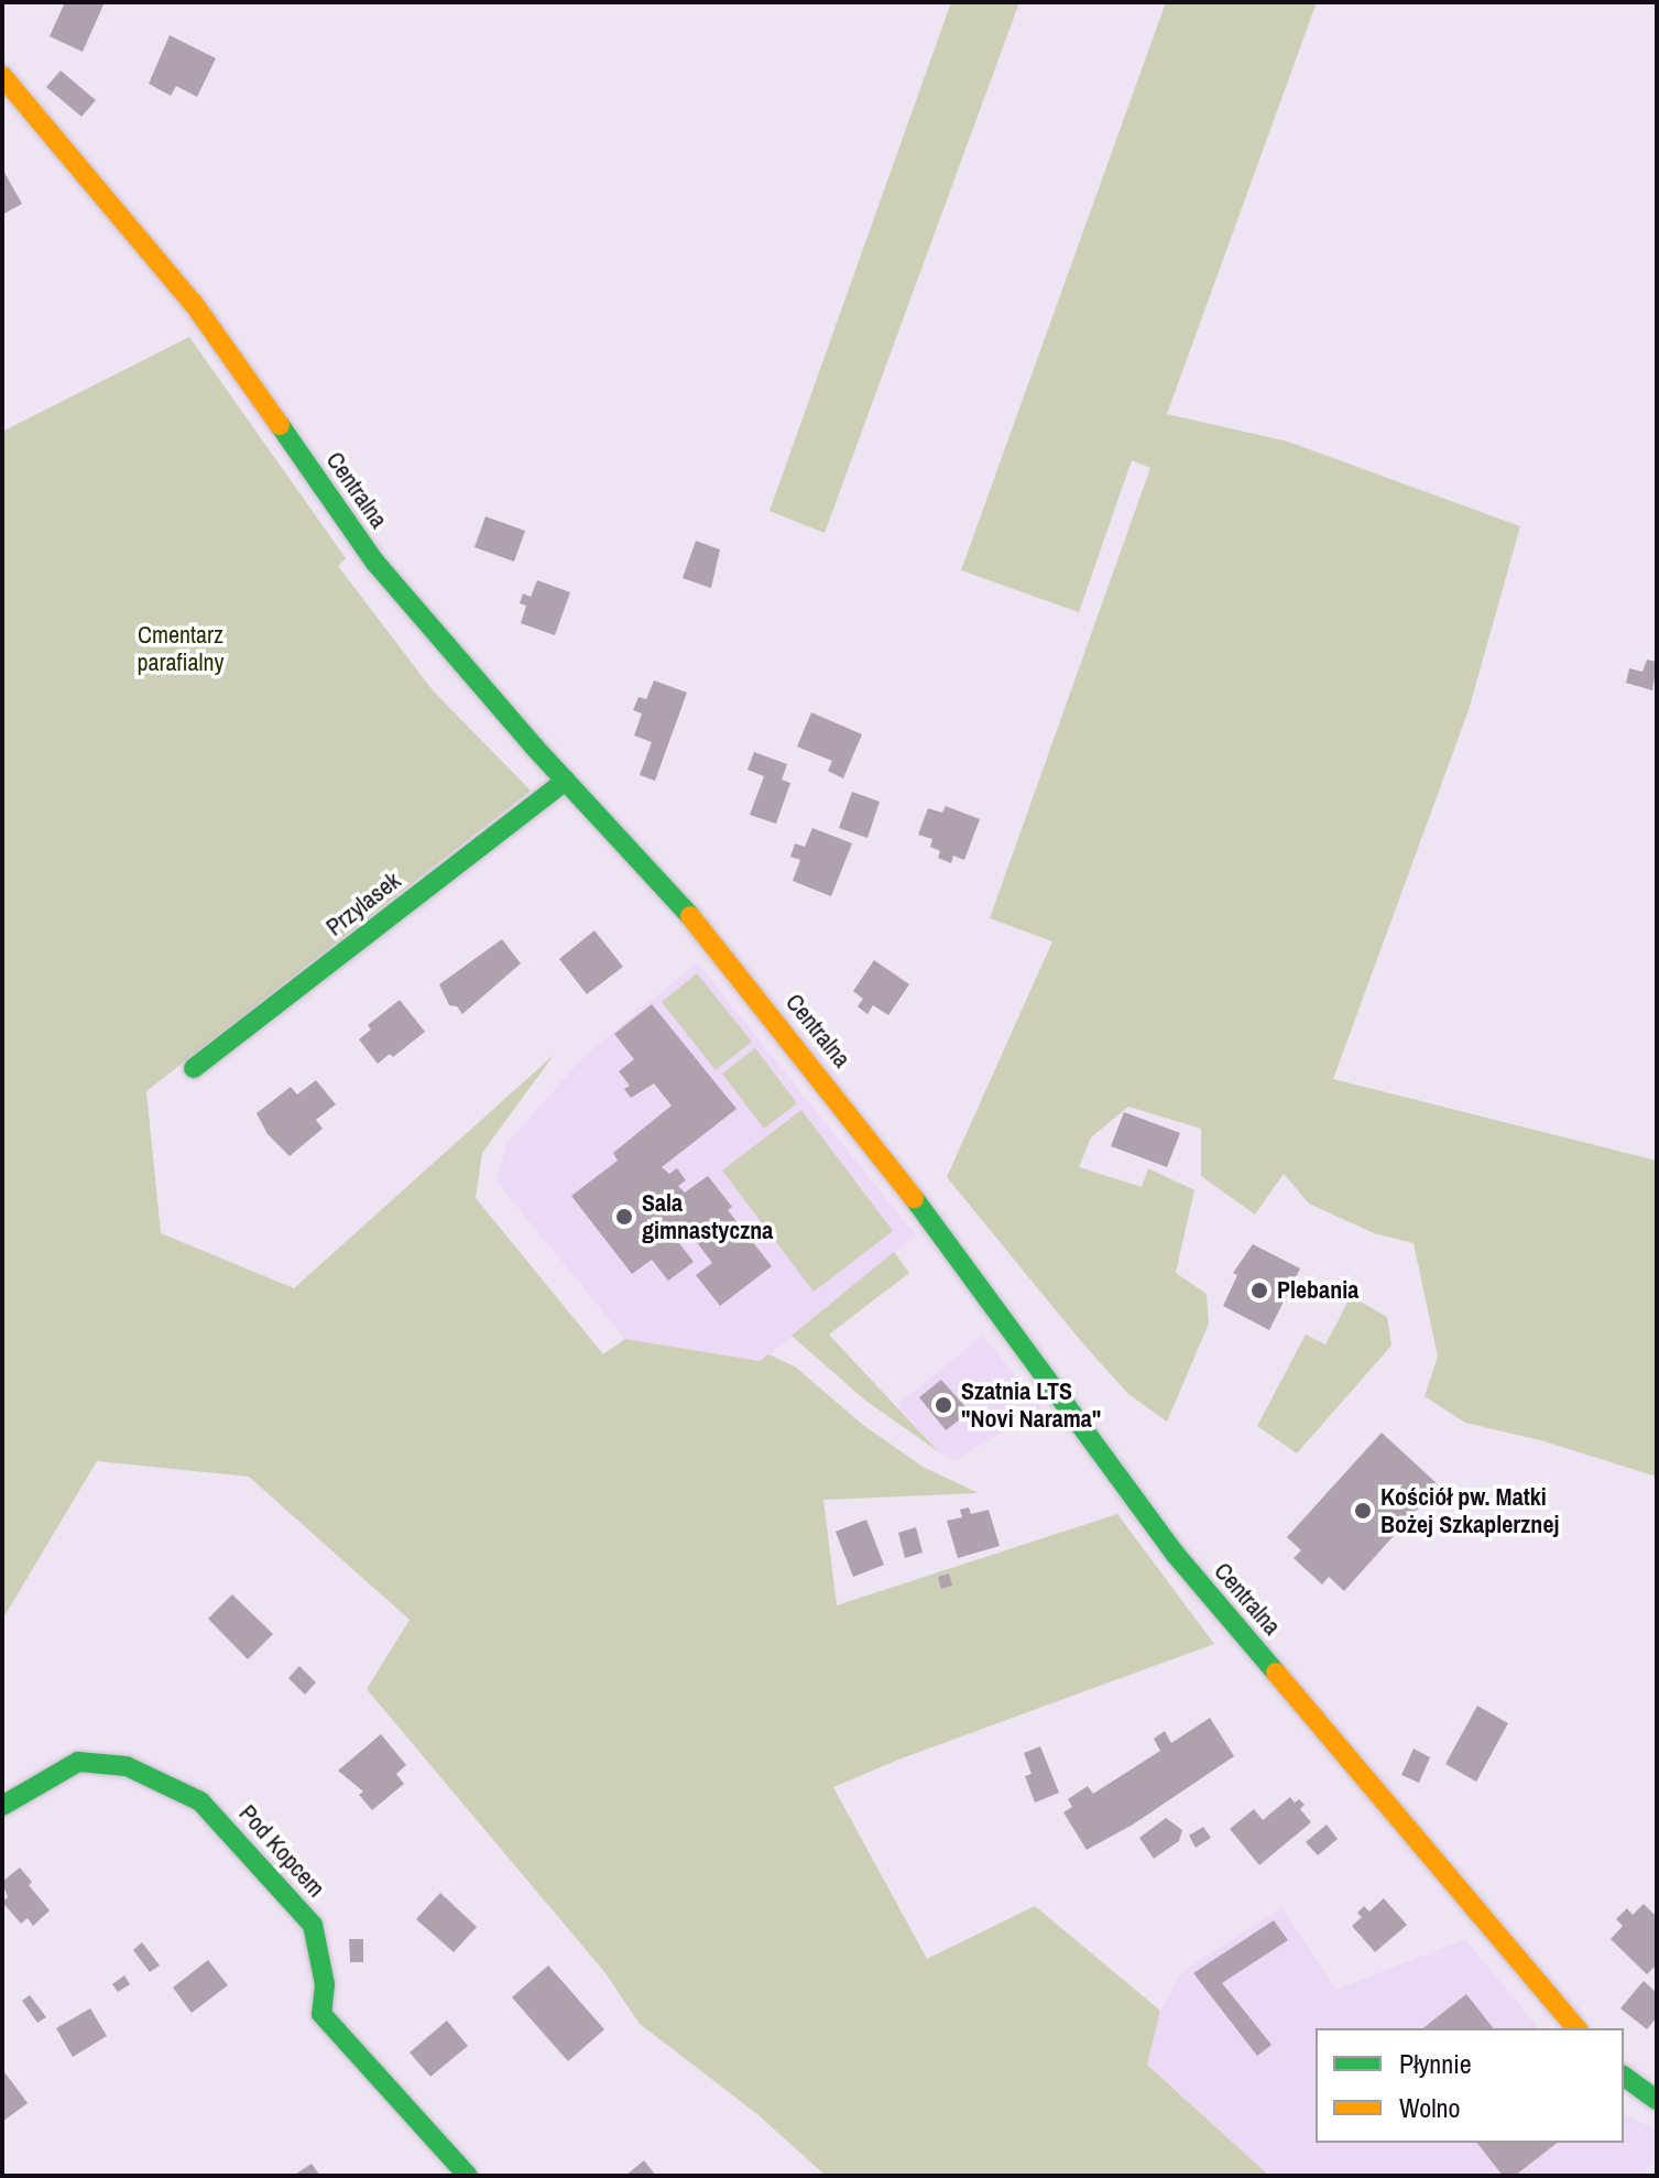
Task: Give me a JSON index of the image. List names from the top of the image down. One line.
{"streets":{"street":["Centralna","Przylasek","Pod Kopcem"]},"crossings":[["Centralna","Przylasek"]],"parks":["Cmentarz parafialny"],"places":["Sala gimnastyczna","Plebania","Szatnia LTS \"Novi Narama\"","Kościół pw. Matki Bożej Szkaplerznej"],"legend":["Płynnie","Wolno"]}
